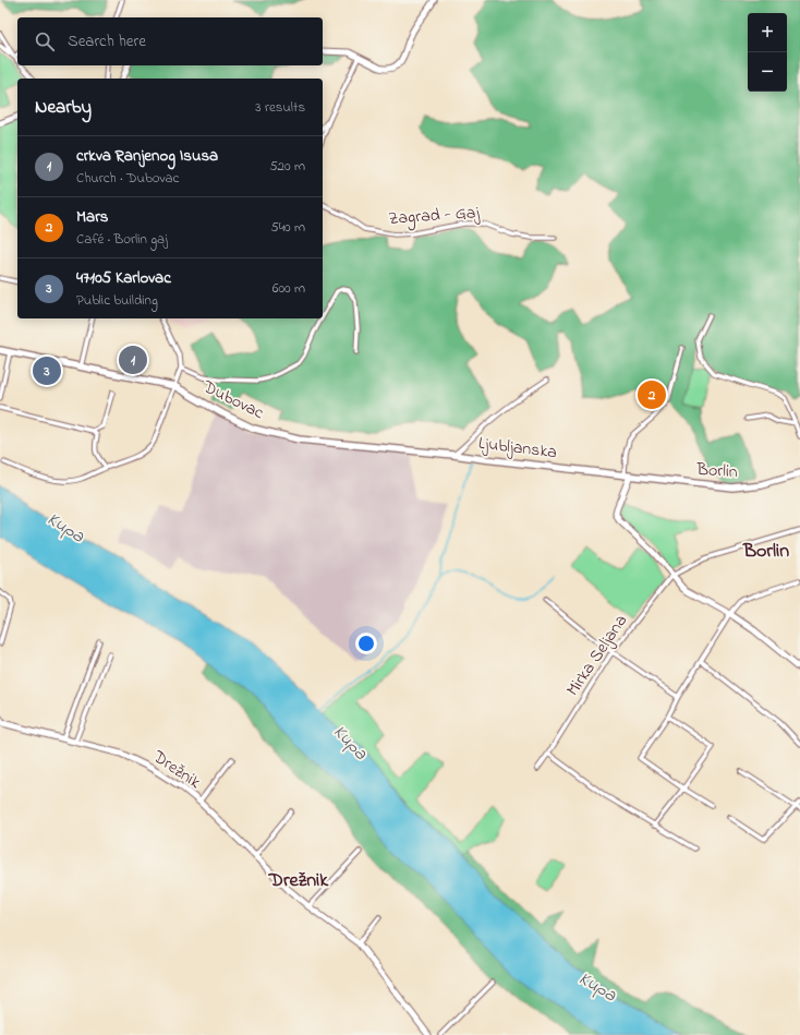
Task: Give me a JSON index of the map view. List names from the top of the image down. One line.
{"streets":{"main road":["Dubovac","Ljubljanska","Borlin"],"street":["Zagrad - Gaj","Mirka Seljana","Drežnik"]},"crossings":[["Dubovac","Ljubljanska"],["Ljubljanska","Borlin"]],"districts":["Borlin","Drežnik"],"water":["Kupa"],"page":{"map_buttons":["+","−"],"search":"Search here","heading":["Nearby","3 results"],"list":[{"mark":"1","name":"crkva Ranjenog Isusa","note":"Church · Dubovac","value":"520 m"},{"mark":"2","name":"Mars","note":"Café · Borlin gaj","value":"540 m"},{"mark":"3","name":"47105 Karlovac","note":"Public building","value":"600 m"}],"pins":["1","3","2"]}}
